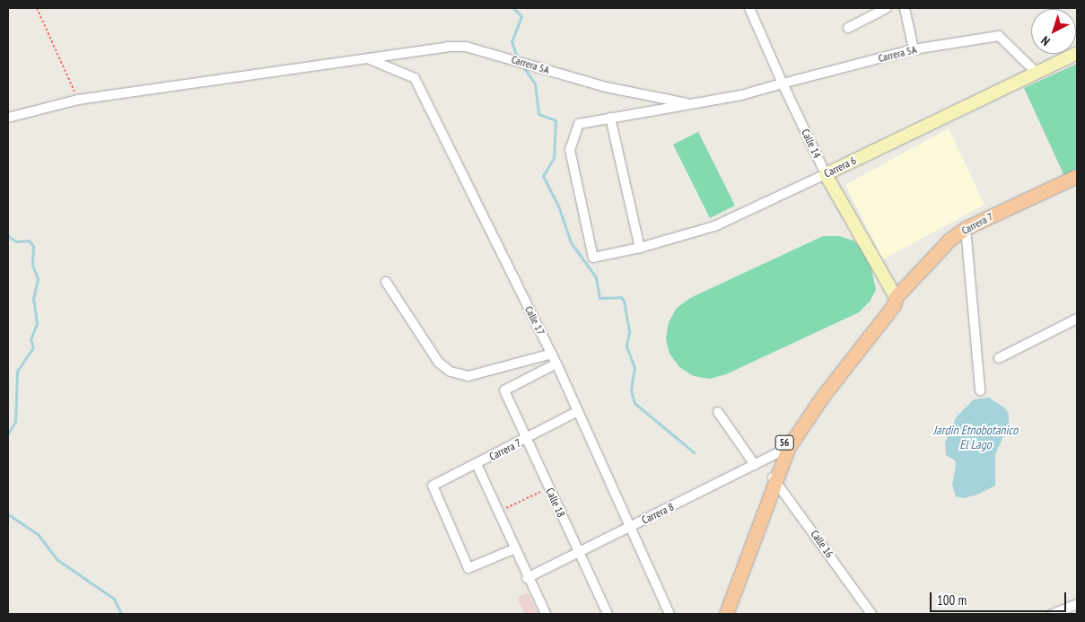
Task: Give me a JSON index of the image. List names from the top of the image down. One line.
{"streets":{"main road":["Calle 14","Carrera 6","Carrera 7","56"],"street":["Carrera 5A","Calle 17","Calle 18","Carrera 8","Calle 16"]},"crossings":[["Carrera 5A","Calle 14"],["Carrera 5A","Carrera 6"],["Carrera 5A","Calle 17"],["Calle 14","Carrera 6"],["Calle 14","Carrera 7"],["Calle 14","56"],["Carrera 7","Calle 17"],["Carrera 7","56"],["Carrera 7","Calle 18"],["Calle 17","Calle 18"],["Calle 17","Carrera 8"],["56","Carrera 8"],["56","Calle 16"],["Calle 18","Carrera 8"]],"water":["Jardin Etnobotanico El Lago"],"scale_bar":"100 m","north":"bottom left"}
